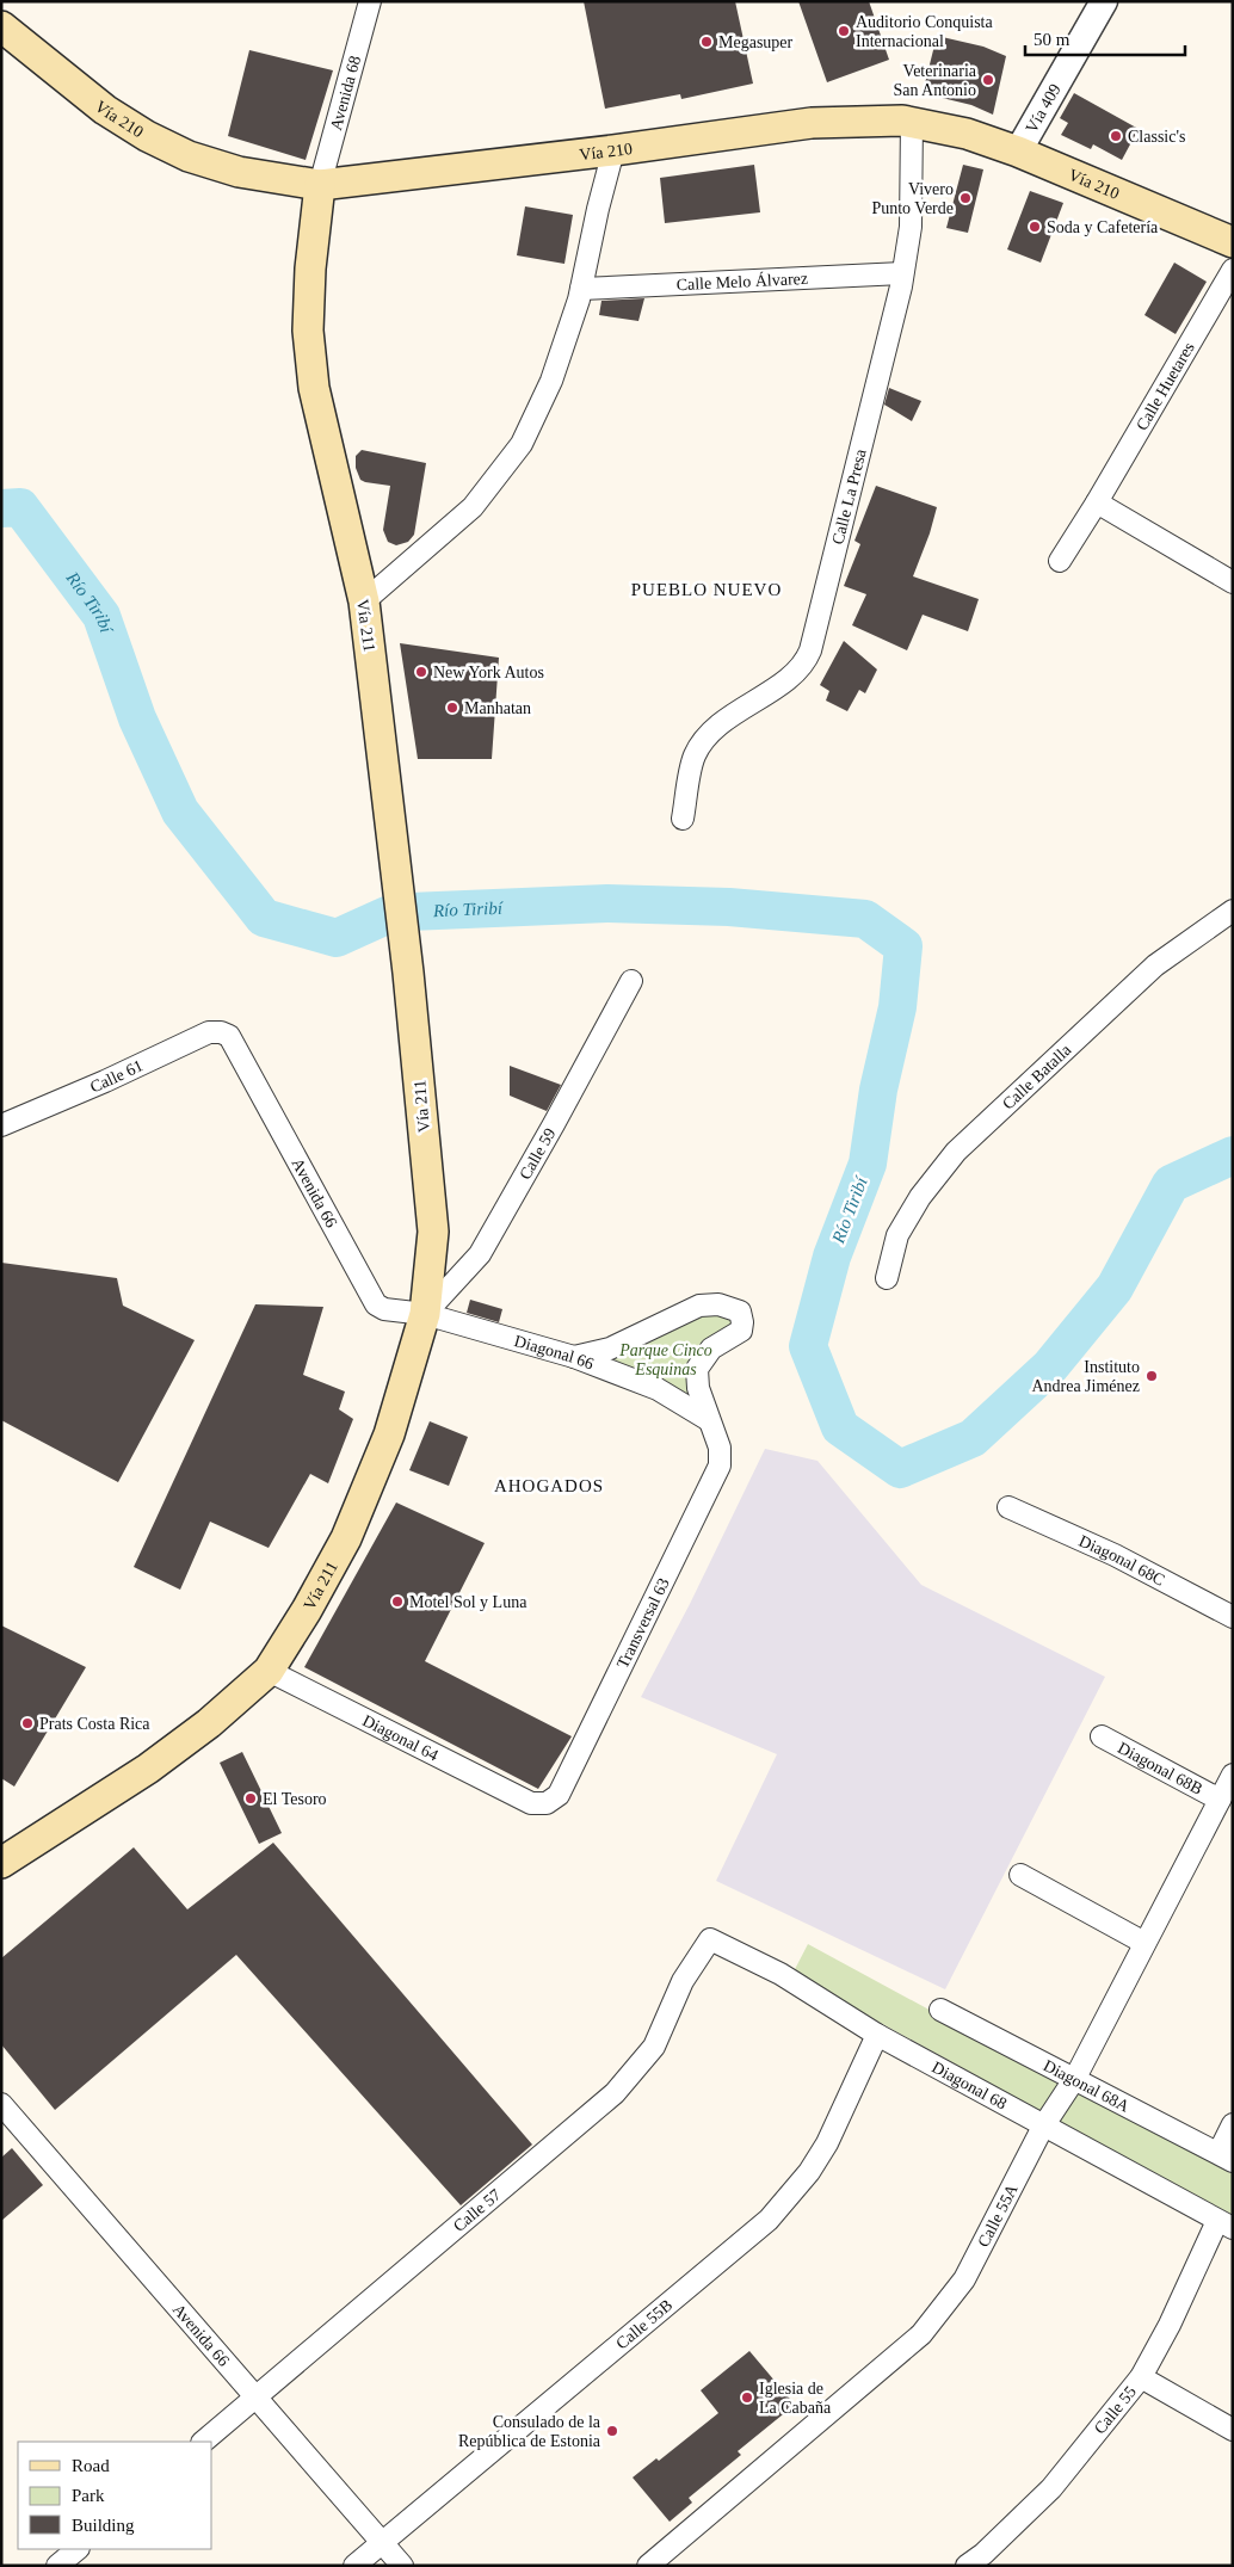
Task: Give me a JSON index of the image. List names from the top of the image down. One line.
{"streets":{"main road":["Vía 210","Vía 211"],"street":["Avenida 68","Vía 409","Calle Melo Álvarez","Calle Huetares","Calle La Presa","Calle 61","Calle Batalla","Calle 59","Avenida 66","Diagonal 66","Diagonal 68C","Transversal 63","Diagonal 64","Diagonal 68B","Diagonal 68A","Diagonal 68","Calle 57","Calle 55A","Calle 55B","Calle 55"]},"crossings":[["Avenida 68","Vía 210"],["Avenida 68","Vía 211"],["Vía 409","Vía 210"],["Vía 210","Calle La Presa"],["Vía 210","Vía 211"],["Calle Melo Álvarez","Calle La Presa"],["Vía 211","Calle 59"],["Vía 211","Avenida 66"],["Vía 211","Diagonal 66"],["Vía 211","Diagonal 64"],["Calle 61","Avenida 66"],["Calle 59","Avenida 66"],["Calle 59","Diagonal 66"],["Avenida 66","Diagonal 66"],["Avenida 66","Calle 57"],["Avenida 66","Calle 55B"],["Diagonal 66","Transversal 63"],["Transversal 63","Diagonal 64"],["Diagonal 68B","Calle 55A"],["Diagonal 68A","Calle 55A"],["Diagonal 68","Calle 57"],["Diagonal 68","Calle 55A"],["Diagonal 68","Calle 55B"],["Diagonal 68","Calle 55"]],"districts":["PUEBLO NUEVO","AHOGADOS"],"water":["Río Tiribí"],"parks":["Parque Cinco Esquinas"],"places":["Auditorio Conquista Internacional","Megasuper","Veterinaria San Antonio","Classic's","Vivero Punto Verde","Soda y Cafetería","New York Autos","Manhatan","Instituto Andrea Jiménez","Motel Sol y Luna","Prats Costa Rica","El Tesoro","Iglesia de La Cabaña","Consulado de la República de Estonia"],"legend":["Road","Park","Building"],"scale_bar":"50 m"}
